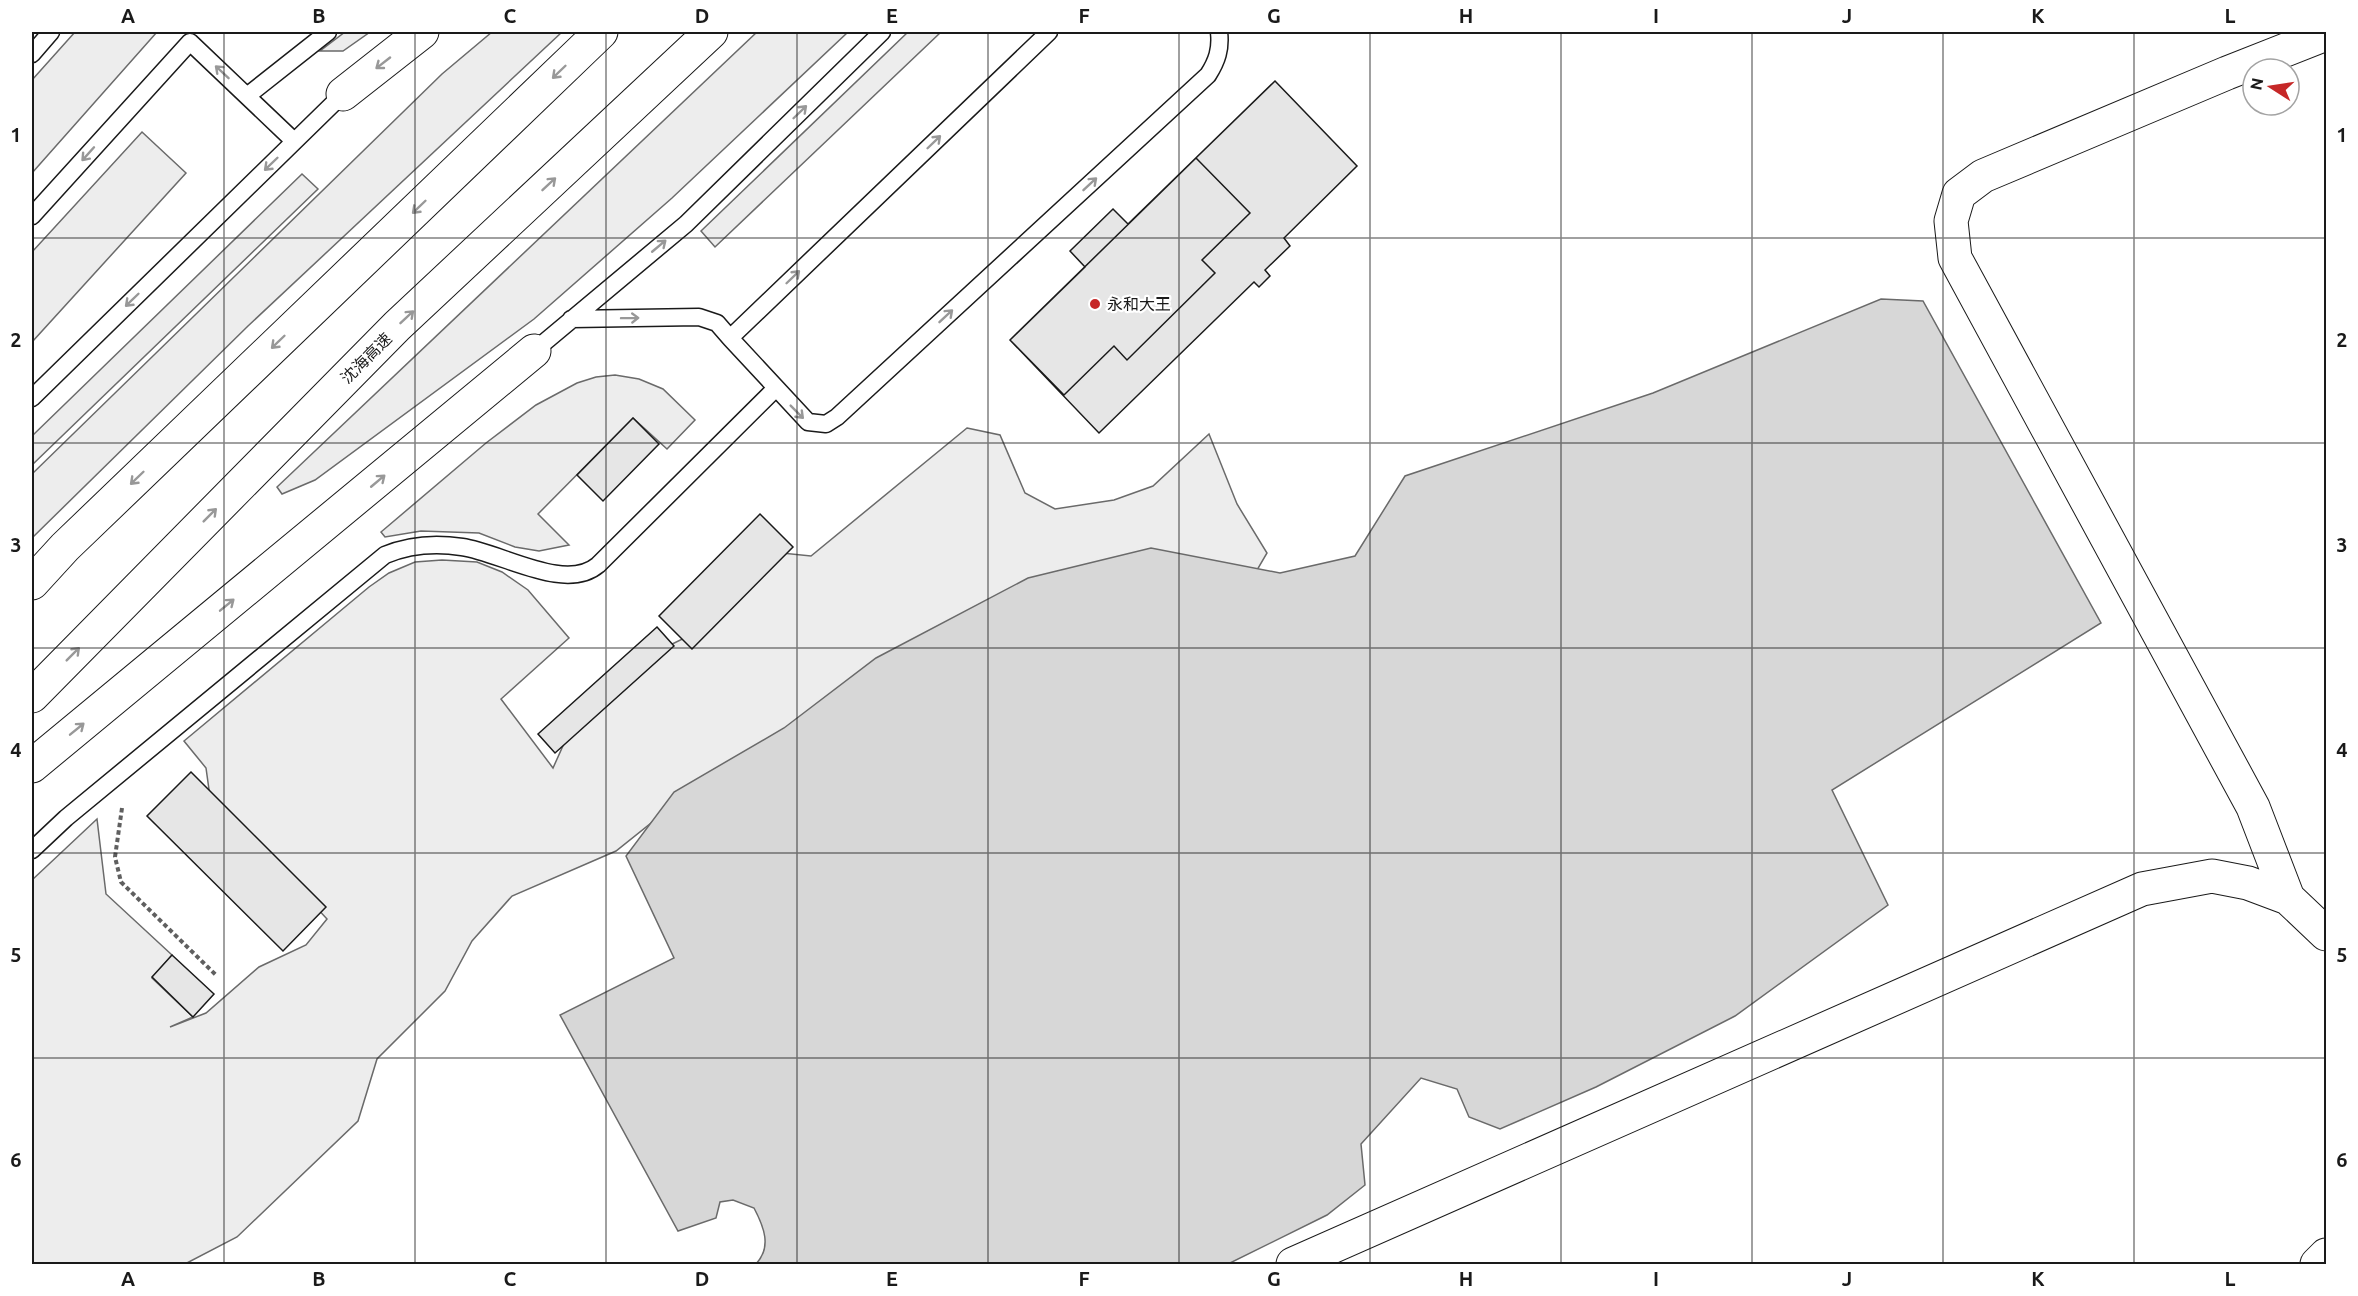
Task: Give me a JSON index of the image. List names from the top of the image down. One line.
{"streets":{"main road":["沈海高速"]},"places":["永和大王"],"north":"left","grid":{"columns":["A","B","C","D","E","F","G","H","I","J","K","L"],"rows":["1","2","3","4","5","6"]}}
